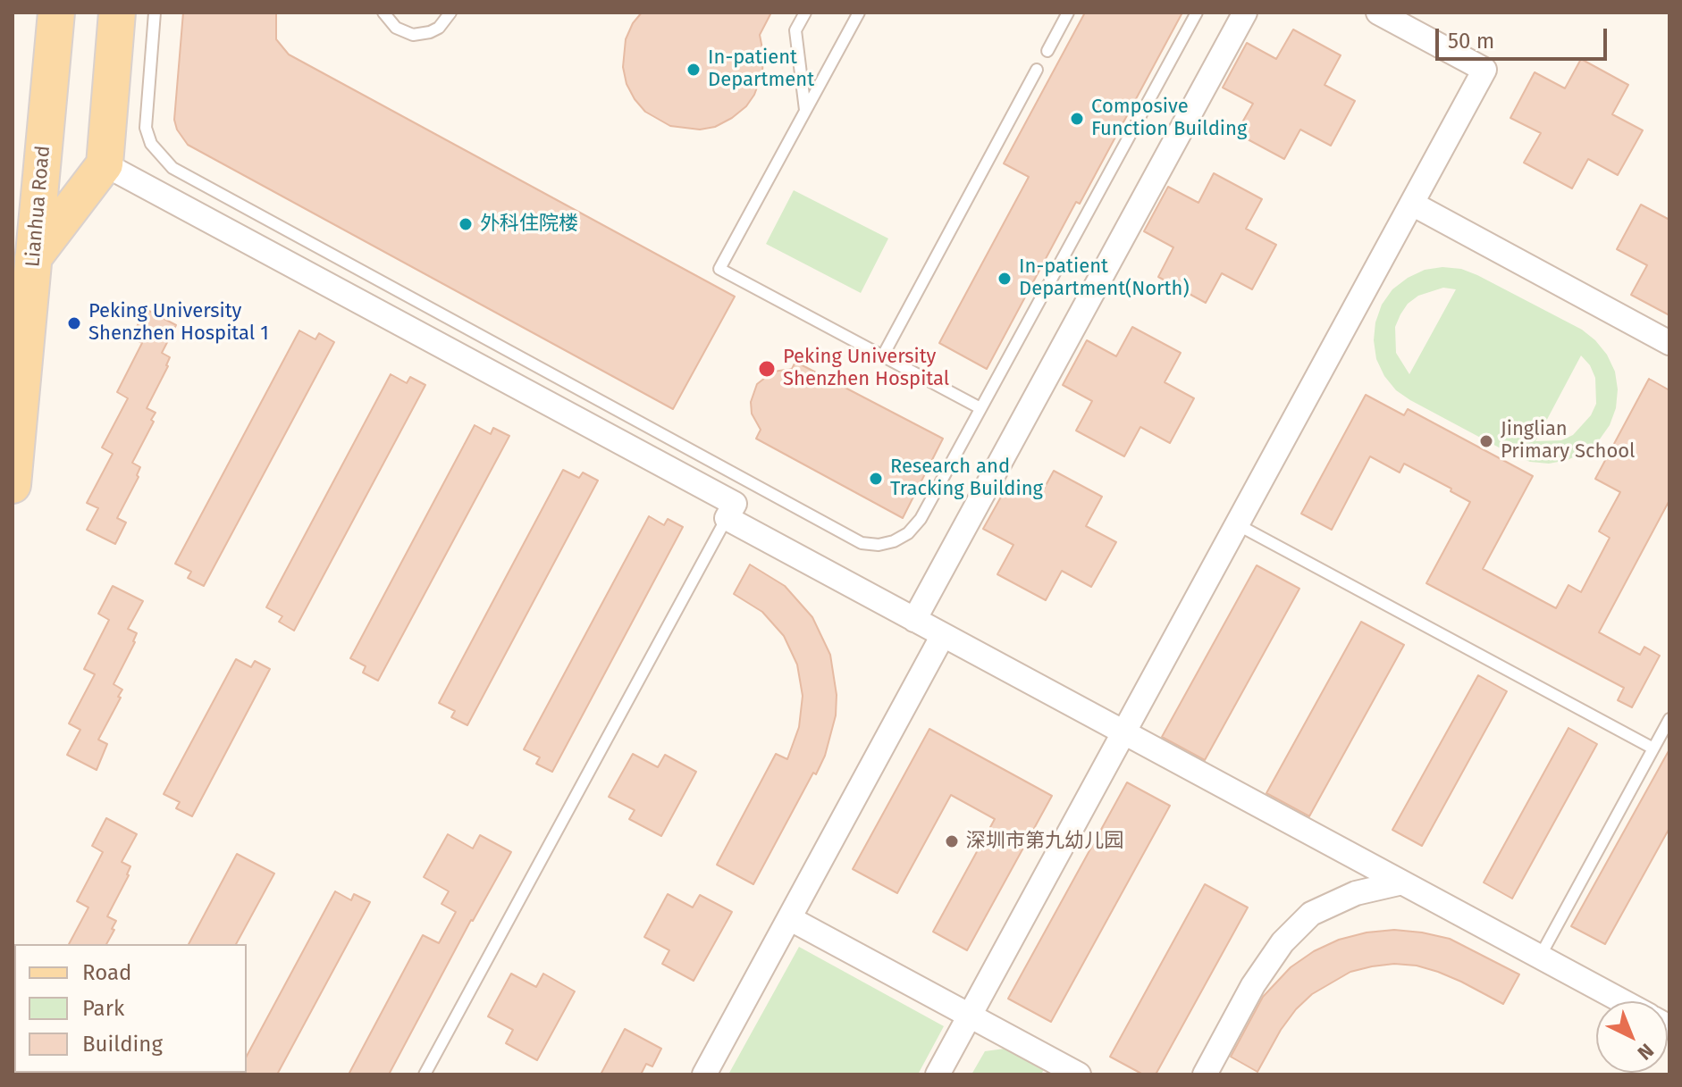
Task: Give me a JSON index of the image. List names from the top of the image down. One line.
{"streets":{"main road":["Lianhua Road"]},"places":["In-patient Department","Composive Function Building","外科住院楼","In-patient Department(North)","Peking University Shenzhen Hospital 1","Peking University Shenzhen Hospital","Jinglian Primary School","Research and Tracking Building","深圳市第九幼儿园"],"legend":["Road","Park","Building"],"scale_bar":"50 m","north":"bottom right"}
